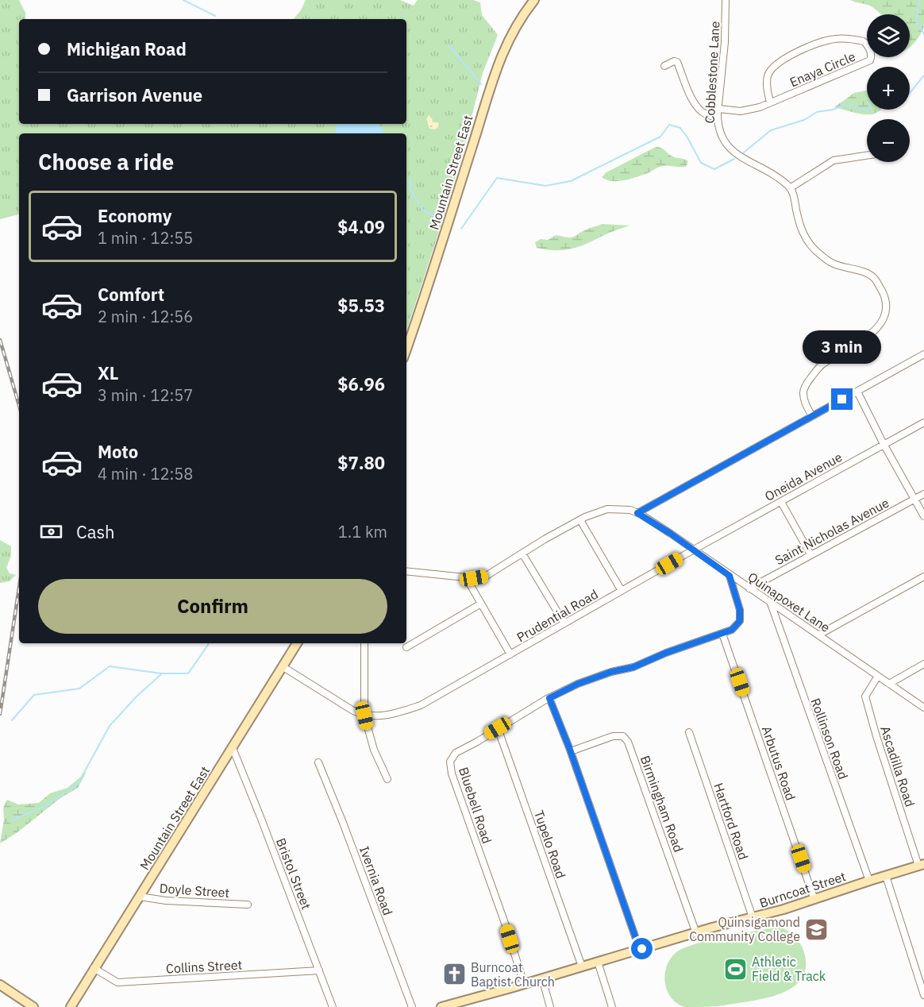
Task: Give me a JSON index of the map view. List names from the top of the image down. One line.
{"streets":{"main road":["Mountain Street East","Burncoat Street"],"street":["Enaya Circle","Cobblestone Lane","Oneida Avenue","Saint Nicholas Avenue","Quinapoxet Lane","Prudential Road","Rollinson Road","Arbutus Road","Ascadilla Road","Birmingham Road","Bluebell Road","Hartford Road","Tupelo Road","Bristol Street","Ivernia Road","Doyle Street","Collins Street"]},"crossings":[["Enaya Circle","Cobblestone Lane"],["Mountain Street East","Bristol Street"],["Mountain Street East","Doyle Street"],["Mountain Street East","Collins Street"],["Oneida Avenue","Quinapoxet Lane"],["Oneida Avenue","Prudential Road"],["Saint Nicholas Avenue","Quinapoxet Lane"],["Quinapoxet Lane","Prudential Road"],["Quinapoxet Lane","Rollinson Road"],["Quinapoxet Lane","Ascadilla Road"],["Rollinson Road","Burncoat Street"],["Arbutus Road","Bluebell Road"],["Arbutus Road","Burncoat Street"],["Ascadilla Road","Burncoat Street"],["Birmingham Road","Burncoat Street"],["Bluebell Road","Tupelo Road"],["Bluebell Road","Burncoat Street"],["Hartford Road","Burncoat Street"],["Tupelo Road","Burncoat Street"],["Bristol Street","Collins Street"]],"places":{"school or university":["Quinsigamond Community College"],"sports":["Athletic Field & Track"],"church":["Burncoat Baptist Church"]},"page":{"map_buttons":["+","−"],"banner":["Michigan Road","Garrison Avenue"],"heading":"Choose a ride","list":[{"name":"Economy","note":"1 min · 12:55","value":"$4.09"},{"name":"Comfort","note":"2 min · 12:56","value":"$5.53"},{"name":"XL","note":"3 min · 12:57","value":"$6.96"},{"name":"Moto","note":"4 min · 12:58","value":"$7.80"}],"bubble":"3 min","pay":["Cash","1.1 km"],"buttons":"Confirm"}}
